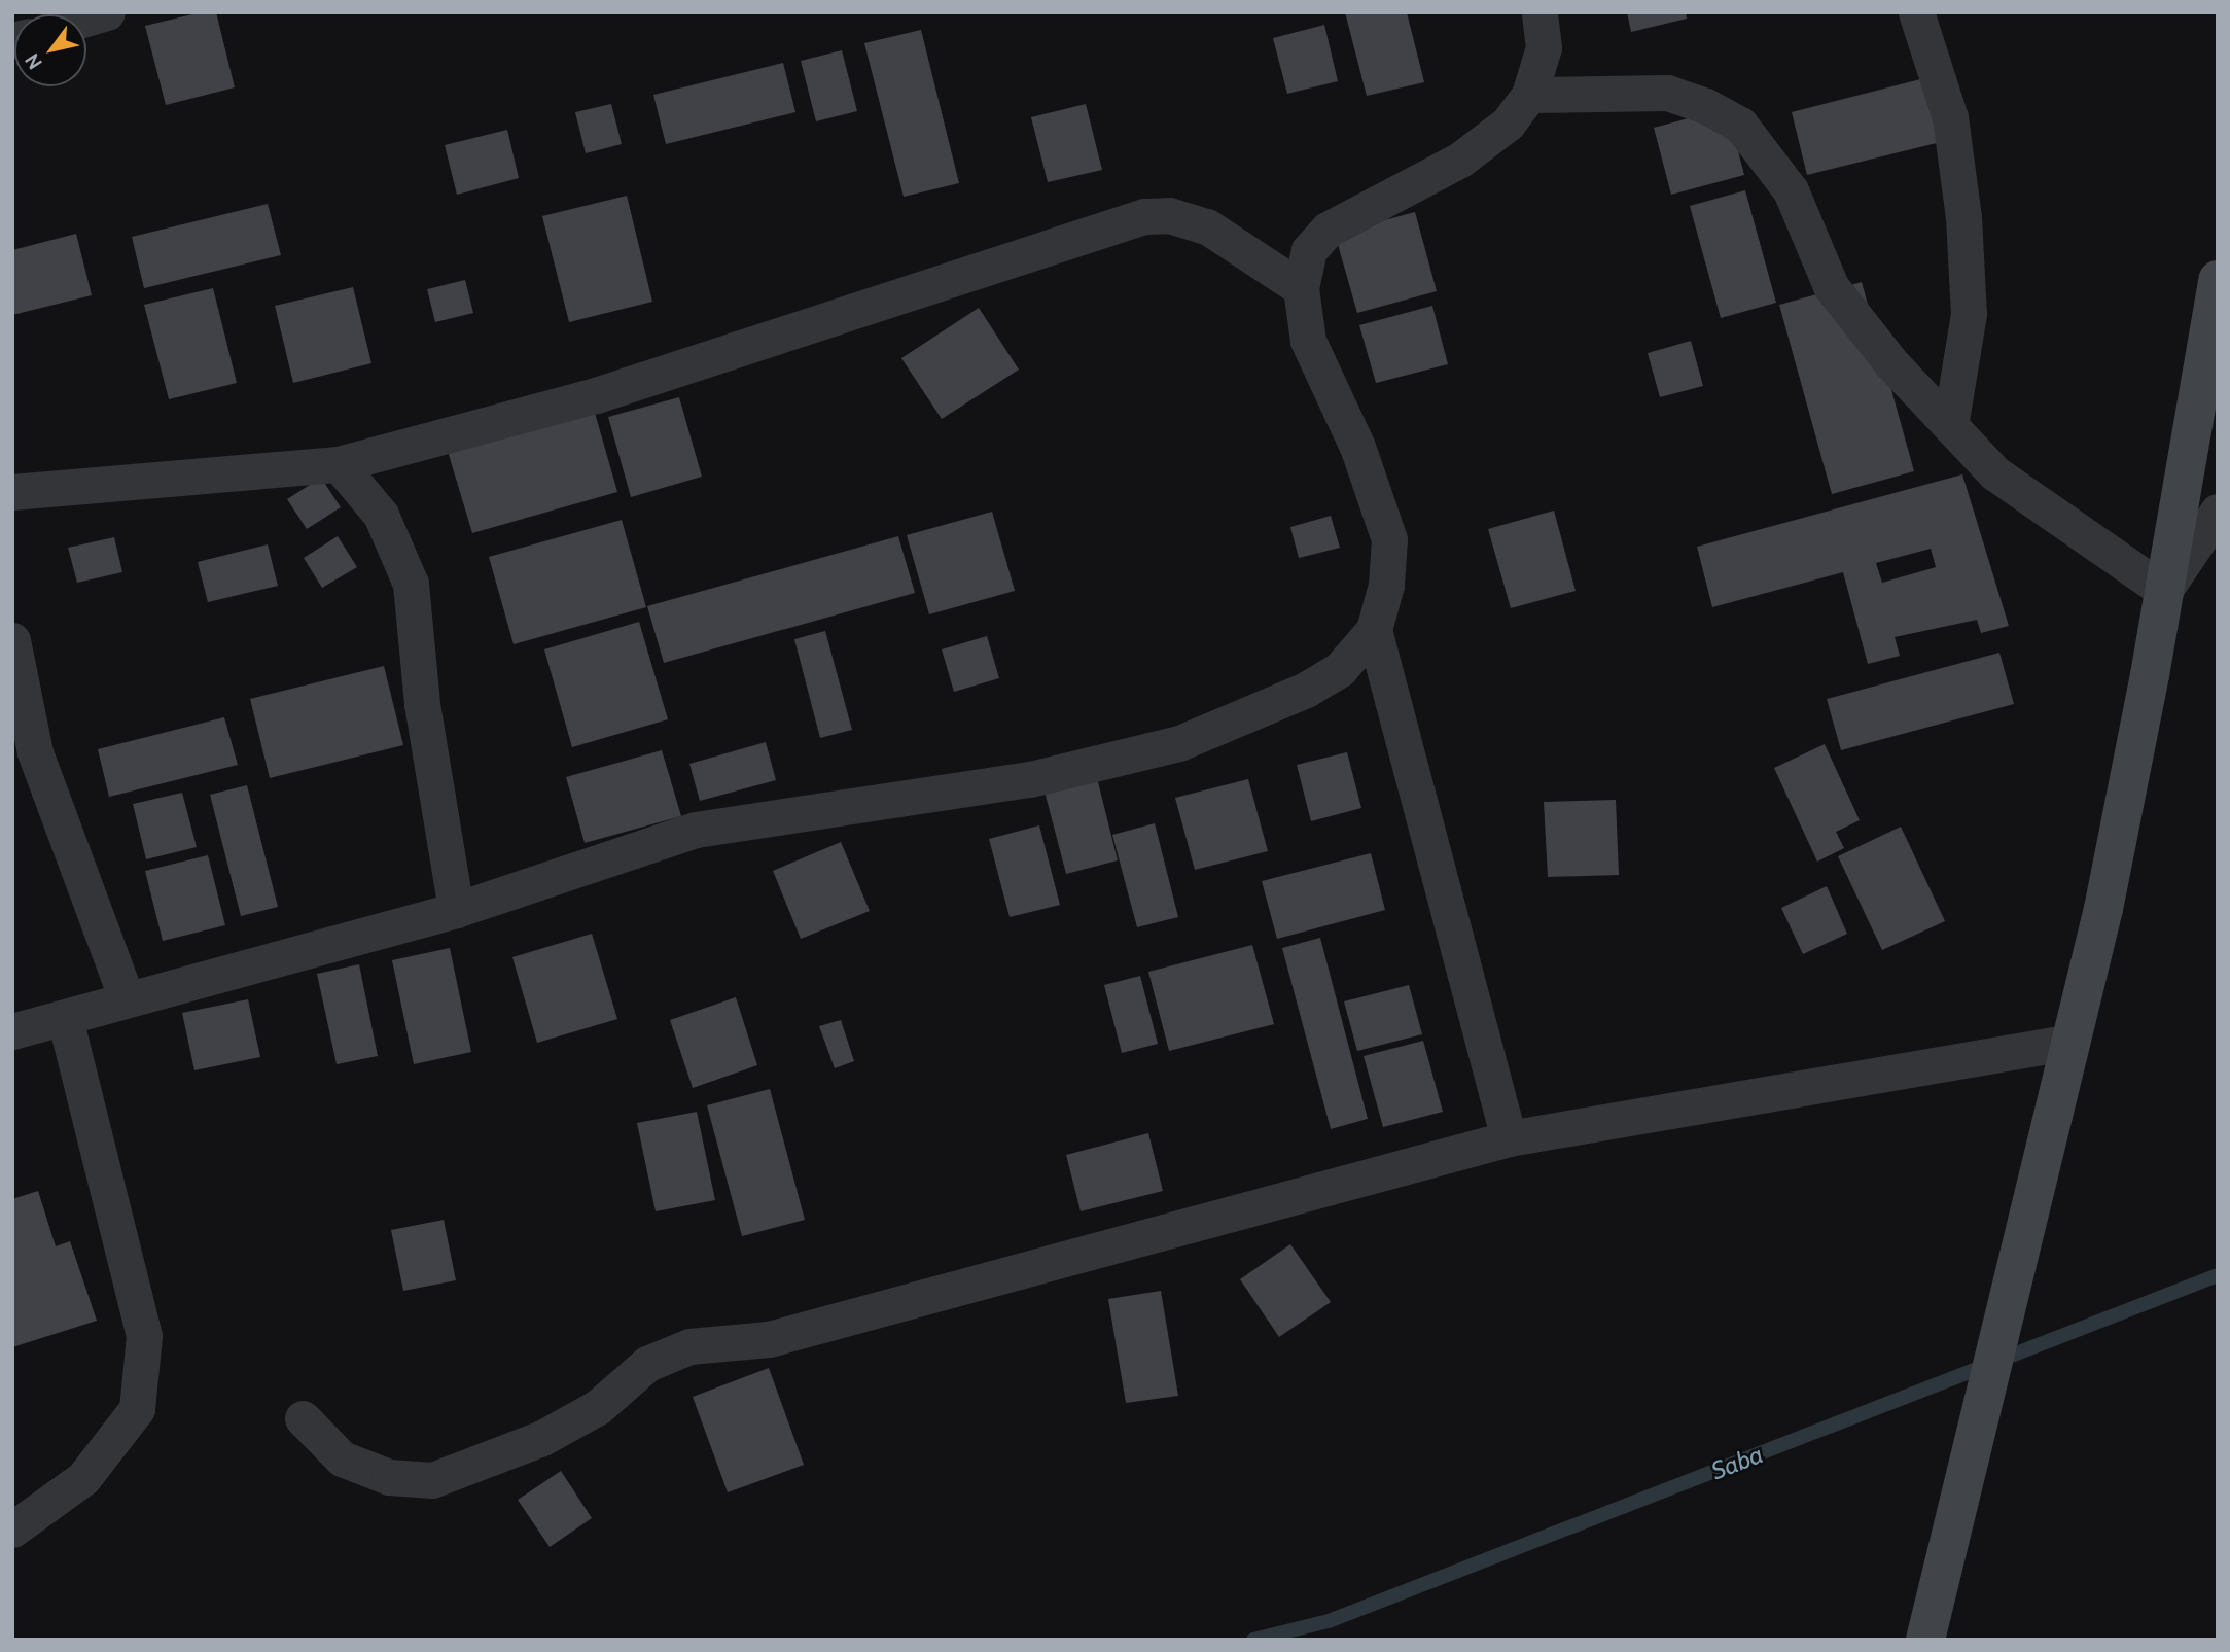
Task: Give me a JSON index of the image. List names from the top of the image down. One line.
{"water":["Saba"],"north":"bottom left"}
